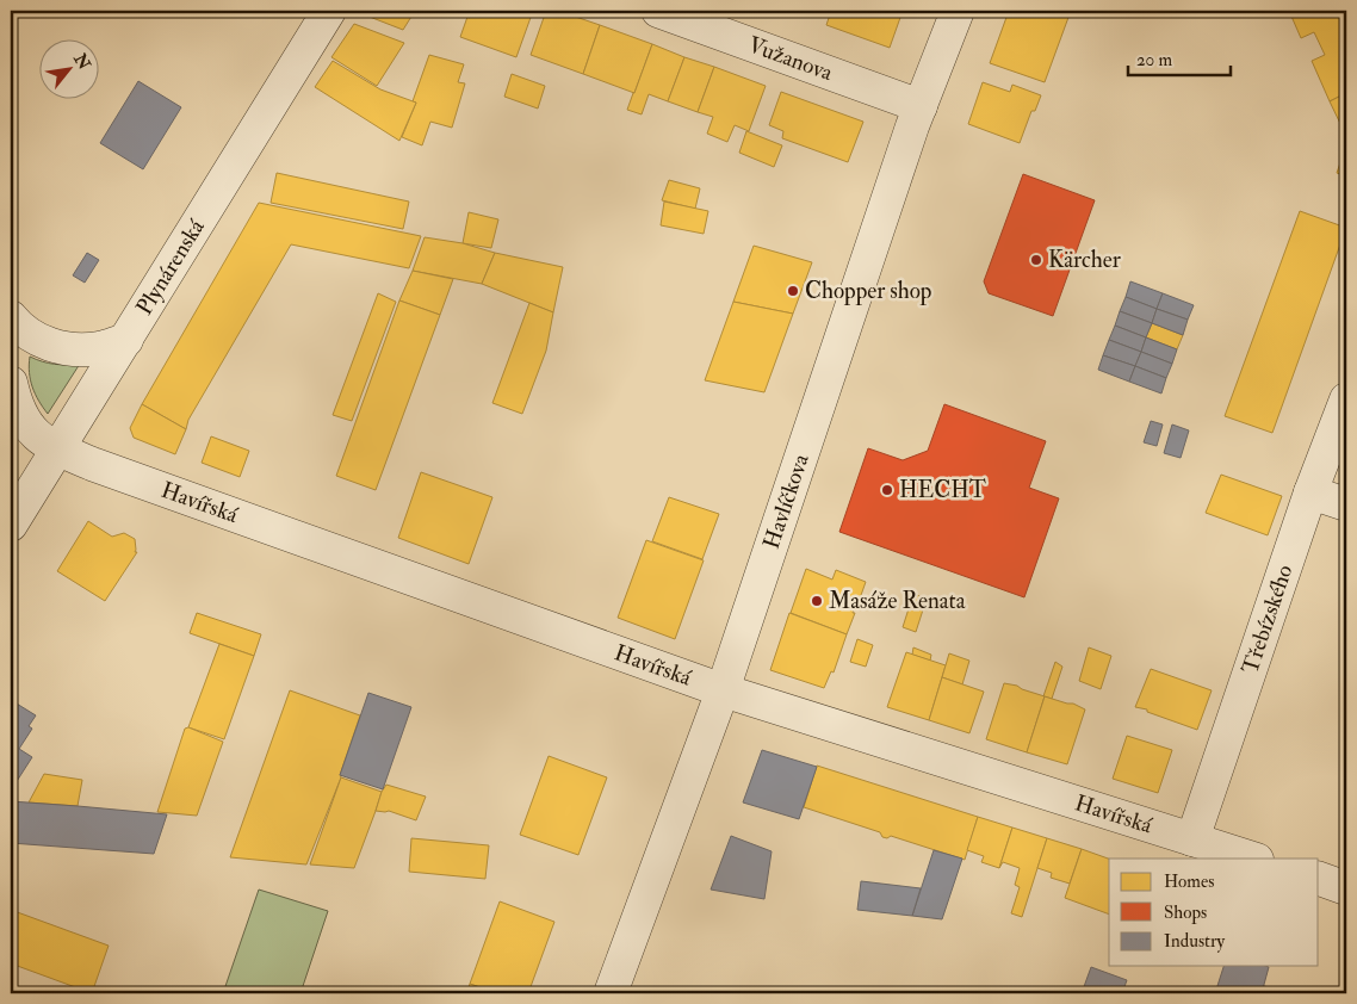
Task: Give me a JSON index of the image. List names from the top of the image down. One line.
{"streets":{"street":["Vužanova","Plynárenská","Havířská","Havlíčkova","Třebízského"]},"crossings":[["Vužanova","Havlíčkova"],["Plynárenská","Havířská"],["Havířská","Havlíčkova"],["Havířská","Třebízského"]],"places":["Kärcher","Chopper shop","HECHT","Masáže Renata"],"legend":["Homes","Shops","Industry"],"scale_bar":"20 m","north":"top right"}
